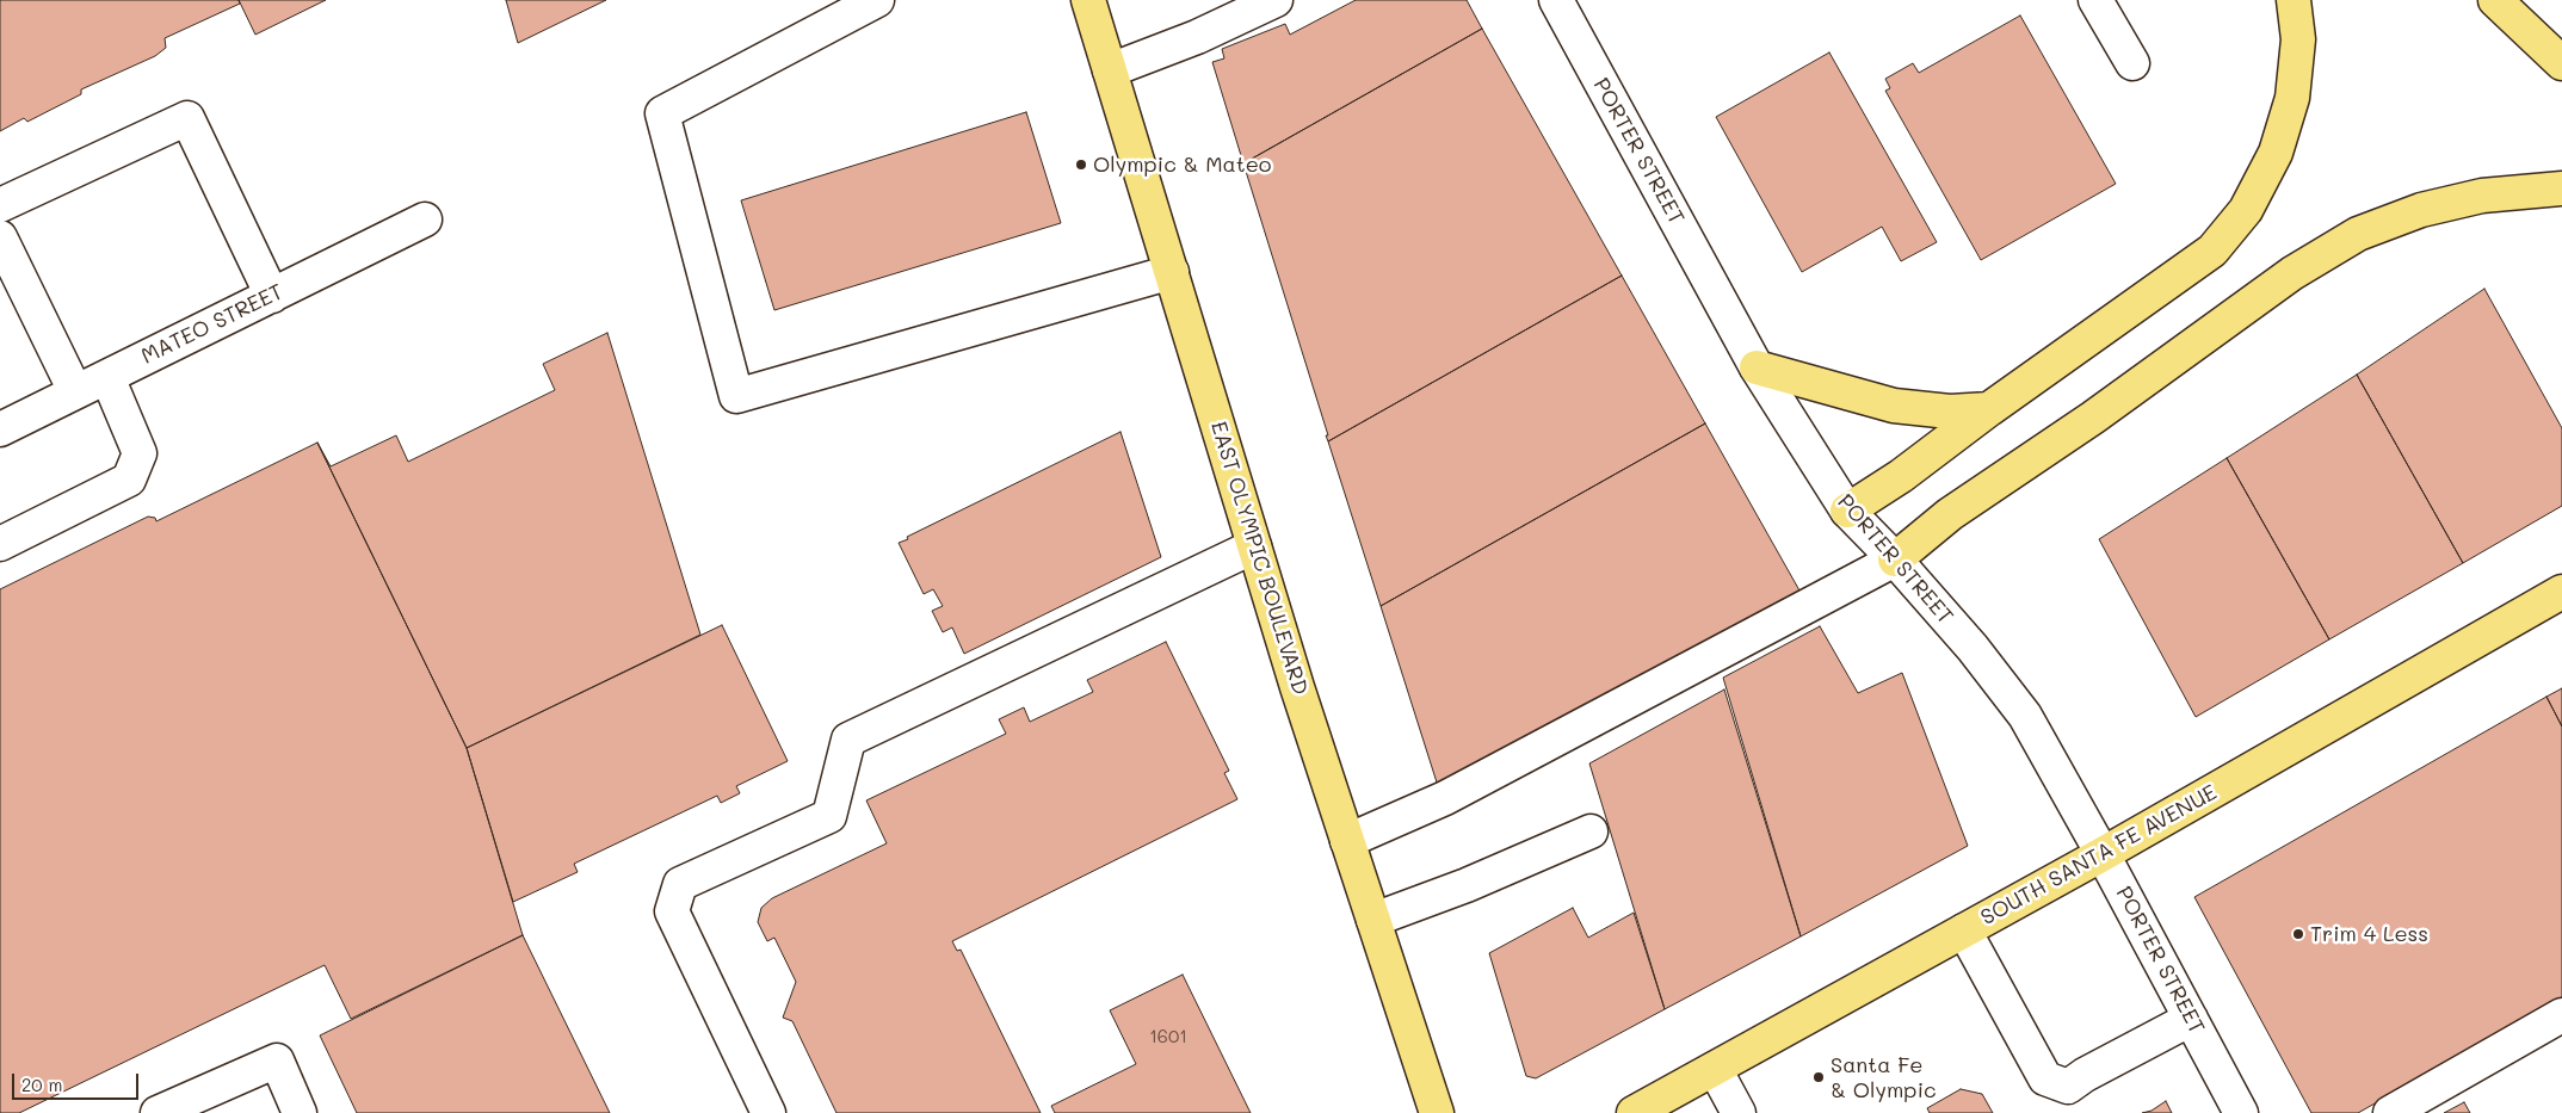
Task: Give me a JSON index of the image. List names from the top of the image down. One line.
{"streets":{"main road":["EAST OLYMPIC BOULEVARD","SOUTH SANTA FE AVENUE"],"street":["PORTER STREET","MATEO STREET"]},"crossings":[["PORTER STREET","SOUTH SANTA FE AVENUE"]],"places":["Olympic & Mateo","Trim 4 Less","Santa Fe & Olympic"],"house_numbers":["1601"],"scale_bar":"20 m"}
